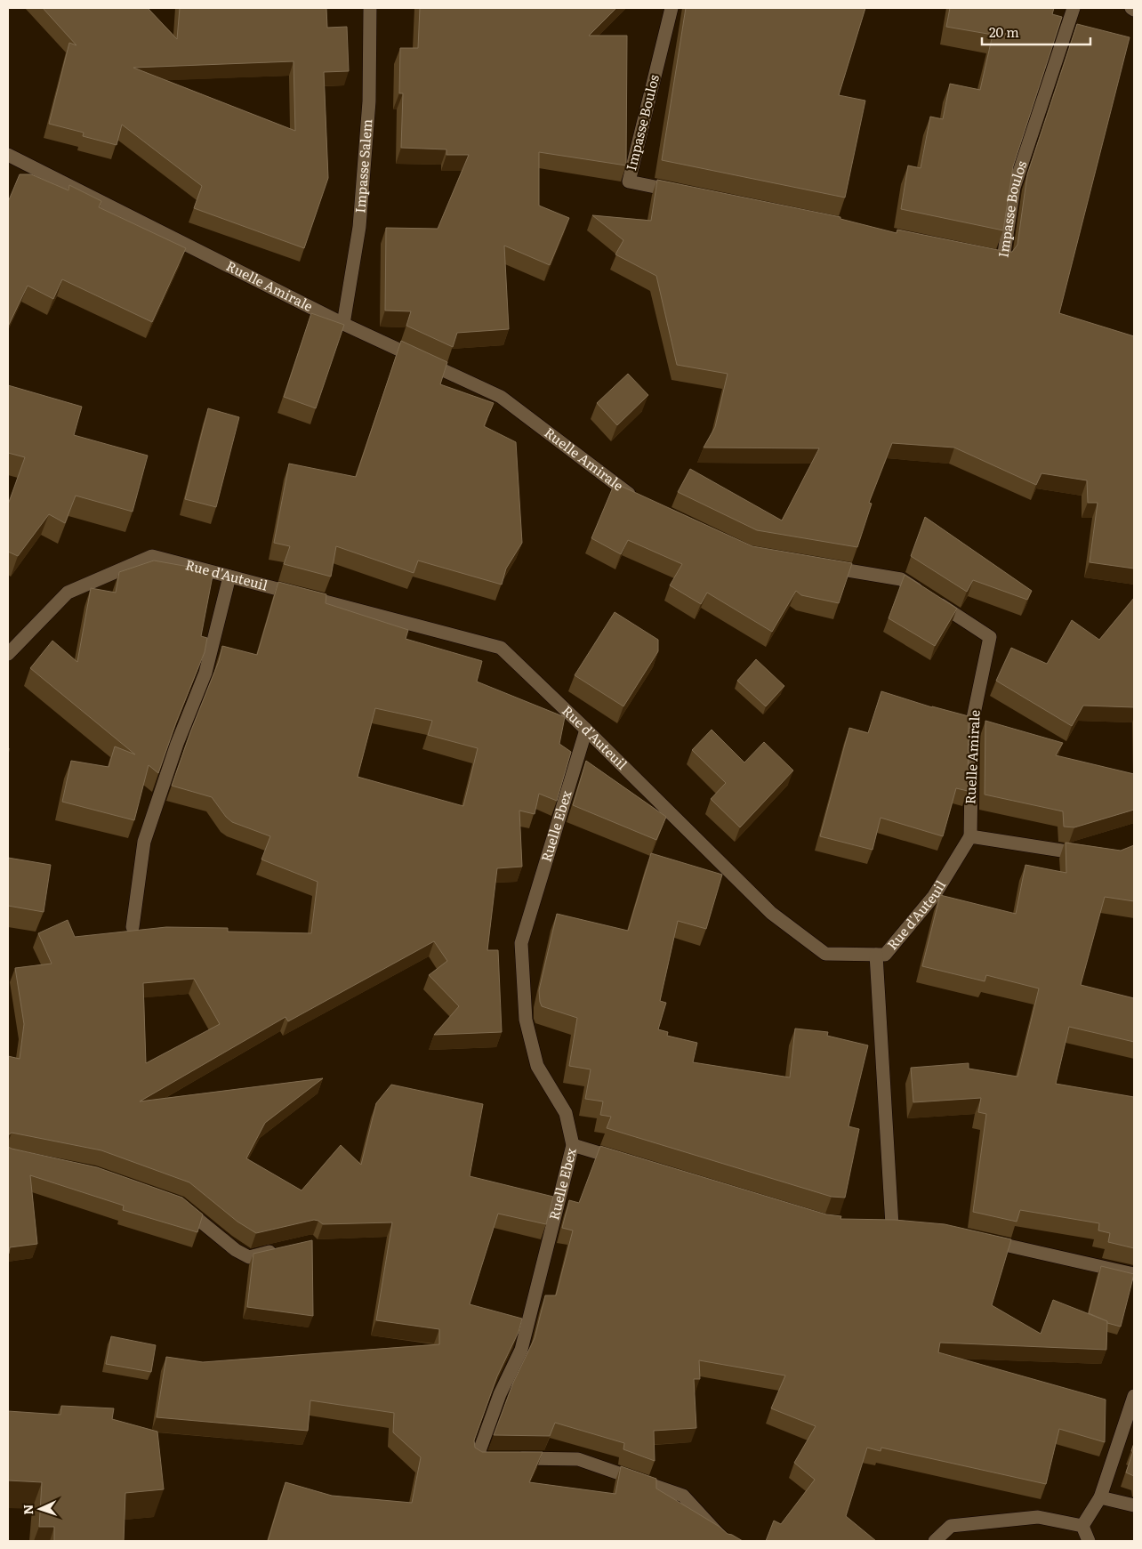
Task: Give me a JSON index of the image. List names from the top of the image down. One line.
{"streets":{"street":["Impasse Boulos","Impasse Salem","Ruelle Amirale","Rue d'Auteuil","Ruelle Ebex"]},"crossings":[["Impasse Salem","Ruelle Amirale"],["Ruelle Amirale","Rue d'Auteuil"],["Rue d'Auteuil","Ruelle Ebex"]],"scale_bar":"20 m","north":"left"}
